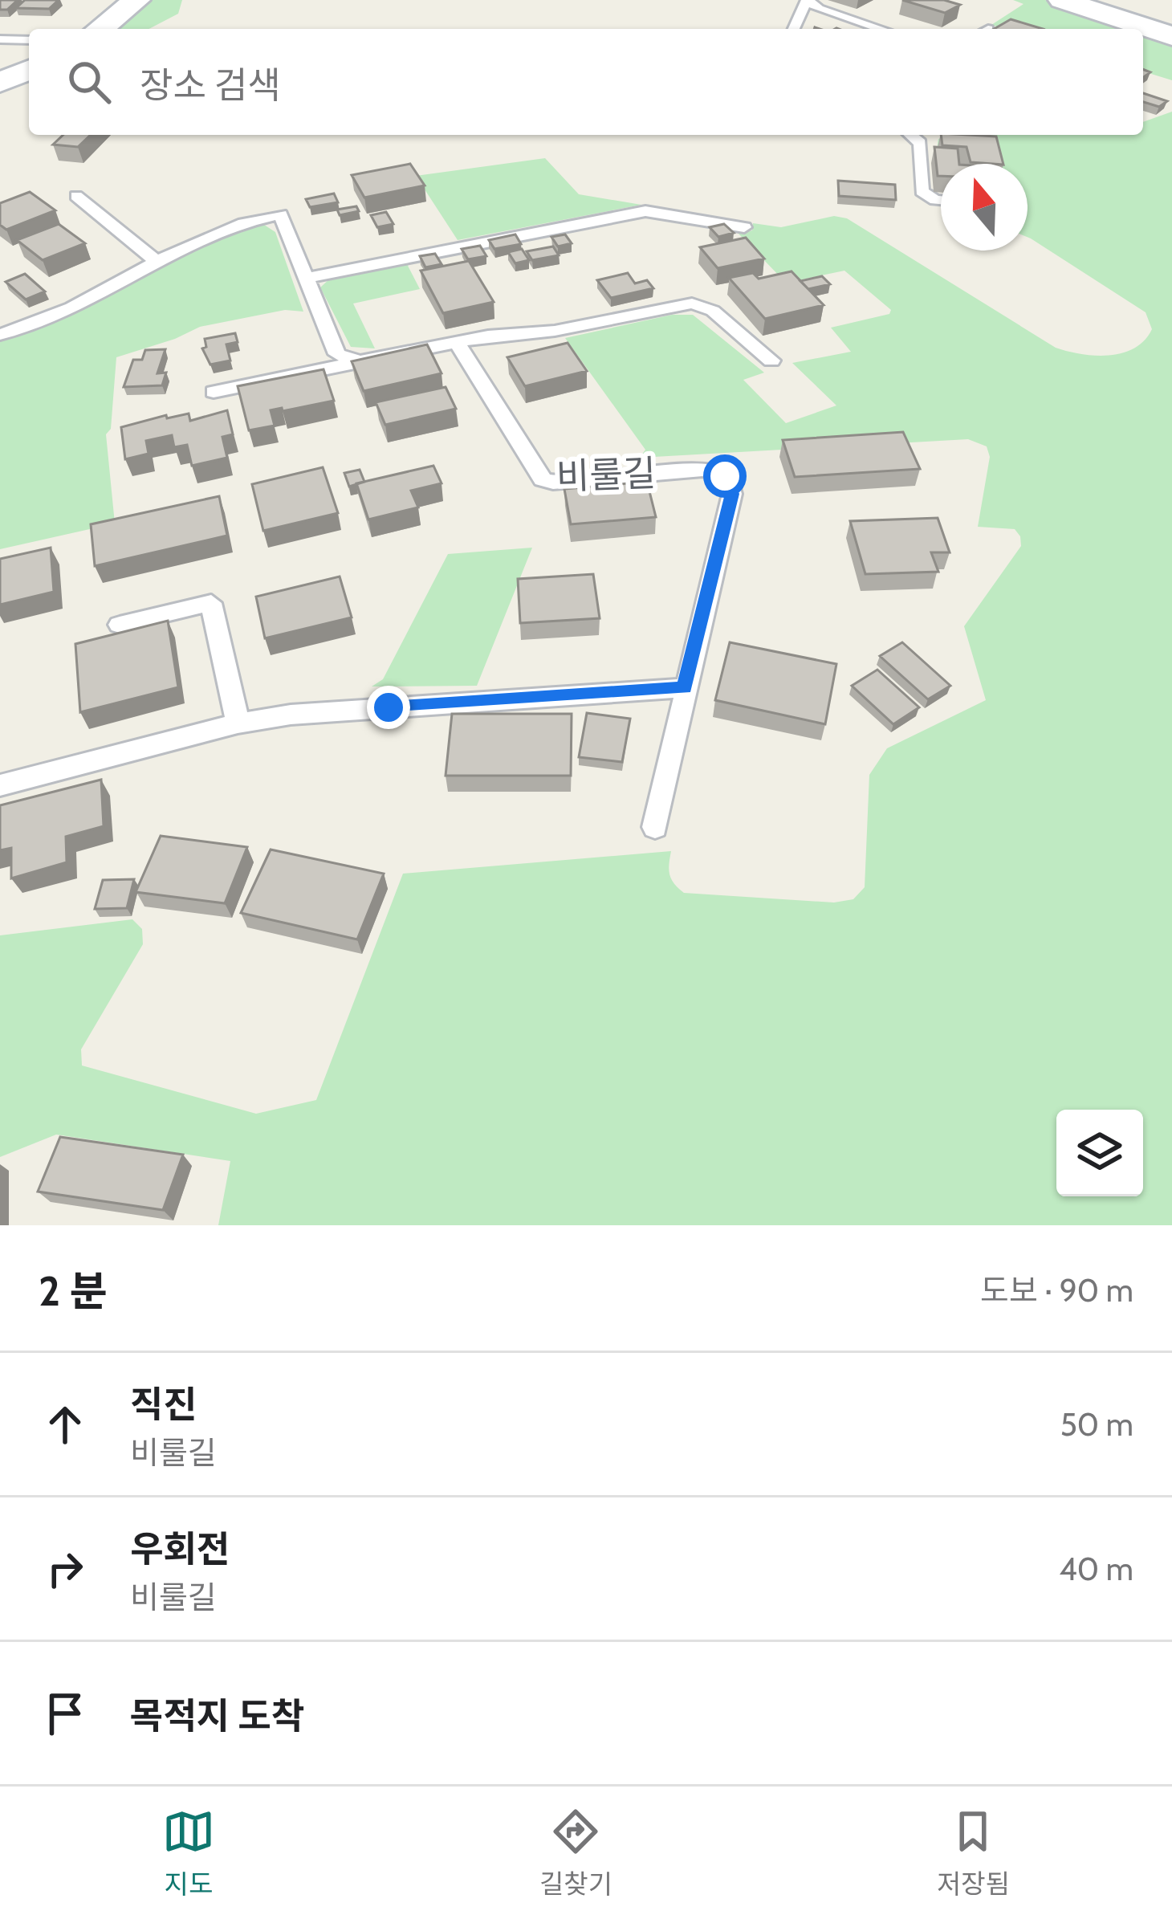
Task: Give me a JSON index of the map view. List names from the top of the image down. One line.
{"streets":{"lane":["비룰길"]},"north":"top","page":{"search":"장소 검색","heading":["2 분","도보 · 90 m"],"list":[["직진","비룰길","50 m"],["우회전","비룰길","40 m"],"목적지 도착"],"nav":["지도","길찾기","저장됨"]}}
